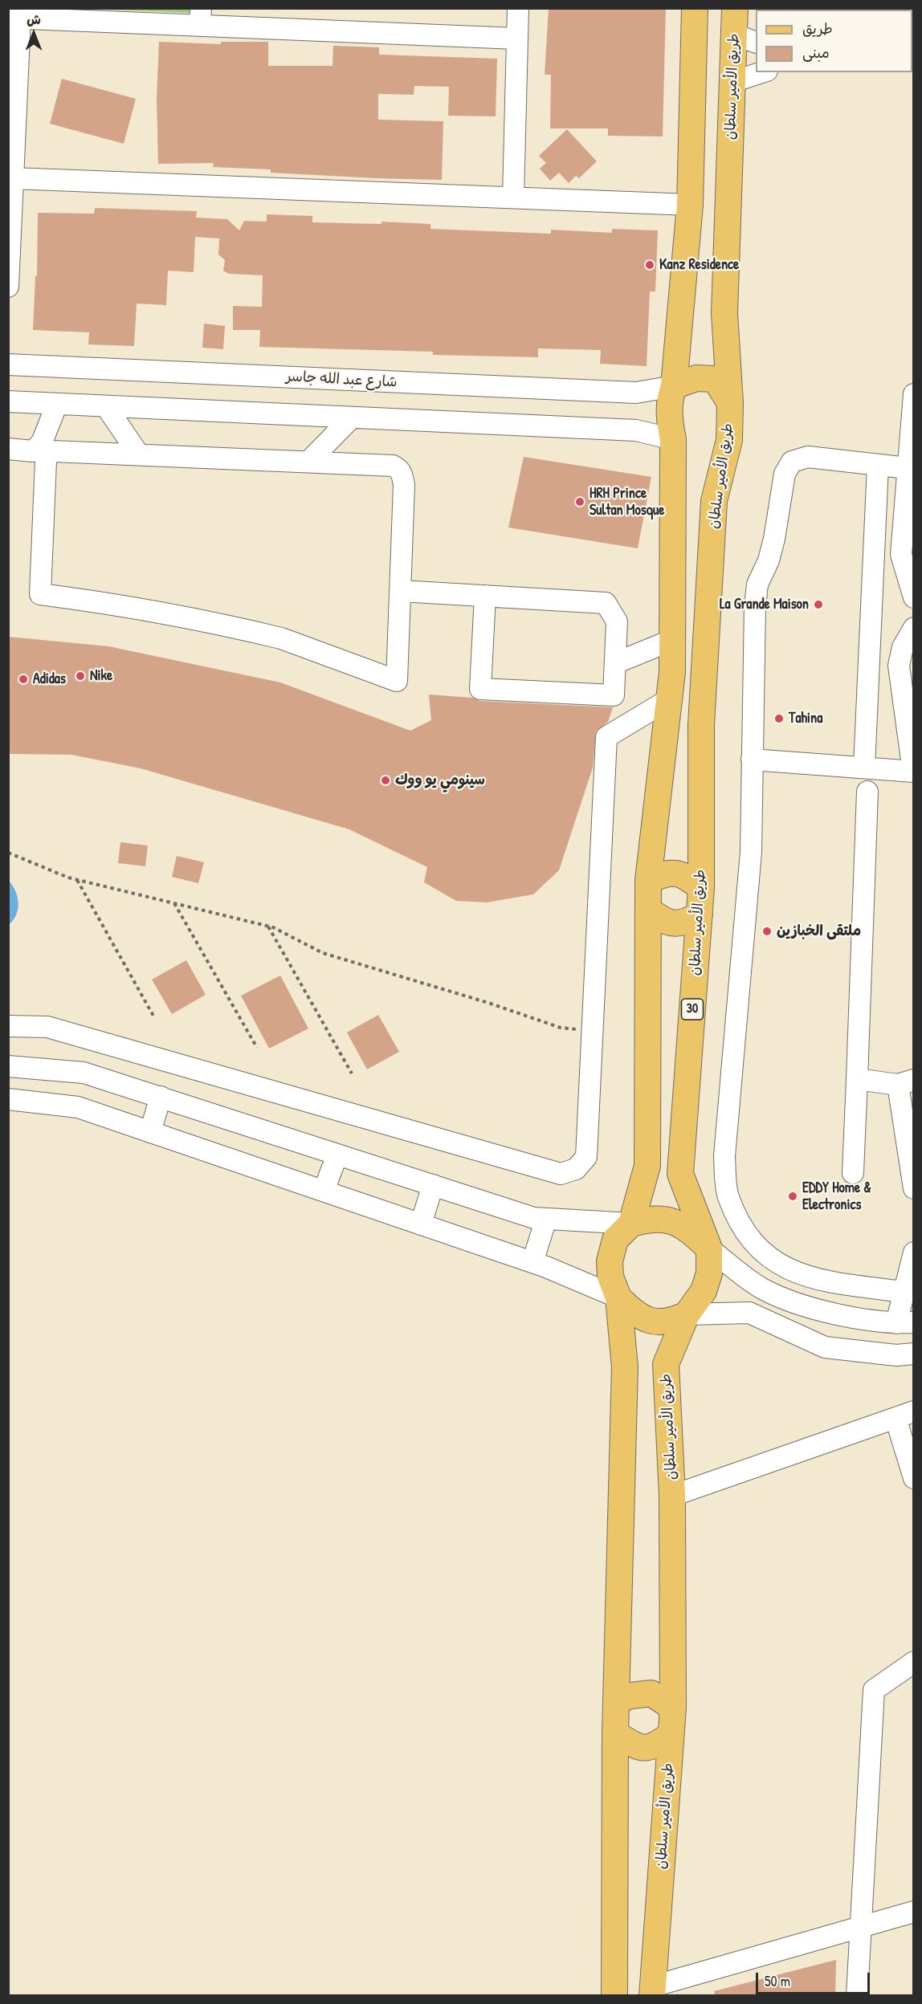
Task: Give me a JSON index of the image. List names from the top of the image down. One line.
{"streets":{"main road":["طريق الأمير سلطان","30"],"street":["شارع عبد الله جاسر"]},"places":["Kanz Residence","HRH Prince Sultan Mosque","La Grande Maison","Nike","Adidas","Tahina","سينومي يو ووك","ملتقى الخبازين","EDDY Home & Electronics"],"legend":["طريق","مبنى"],"scale_bar":"50 m","north":"top"}
